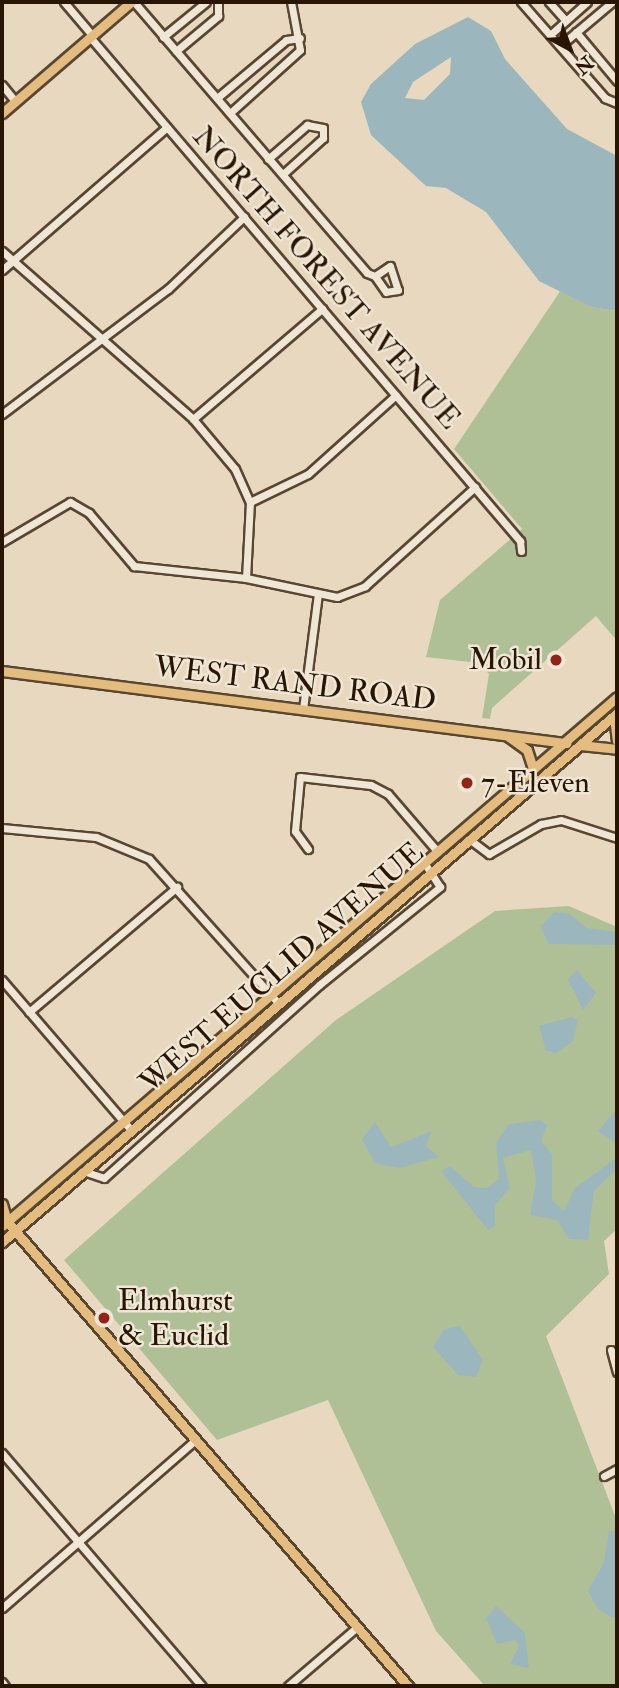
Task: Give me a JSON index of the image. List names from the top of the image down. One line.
{"streets":{"main road":["WEST RAND ROAD","WEST EUCLID AVENUE"],"street":["NORTH FOREST AVENUE"]},"crossings":[["WEST RAND ROAD","WEST EUCLID AVENUE"]],"places":["Mobil","7-Eleven","Elmhurst & Euclid"],"north":"bottom right"}
